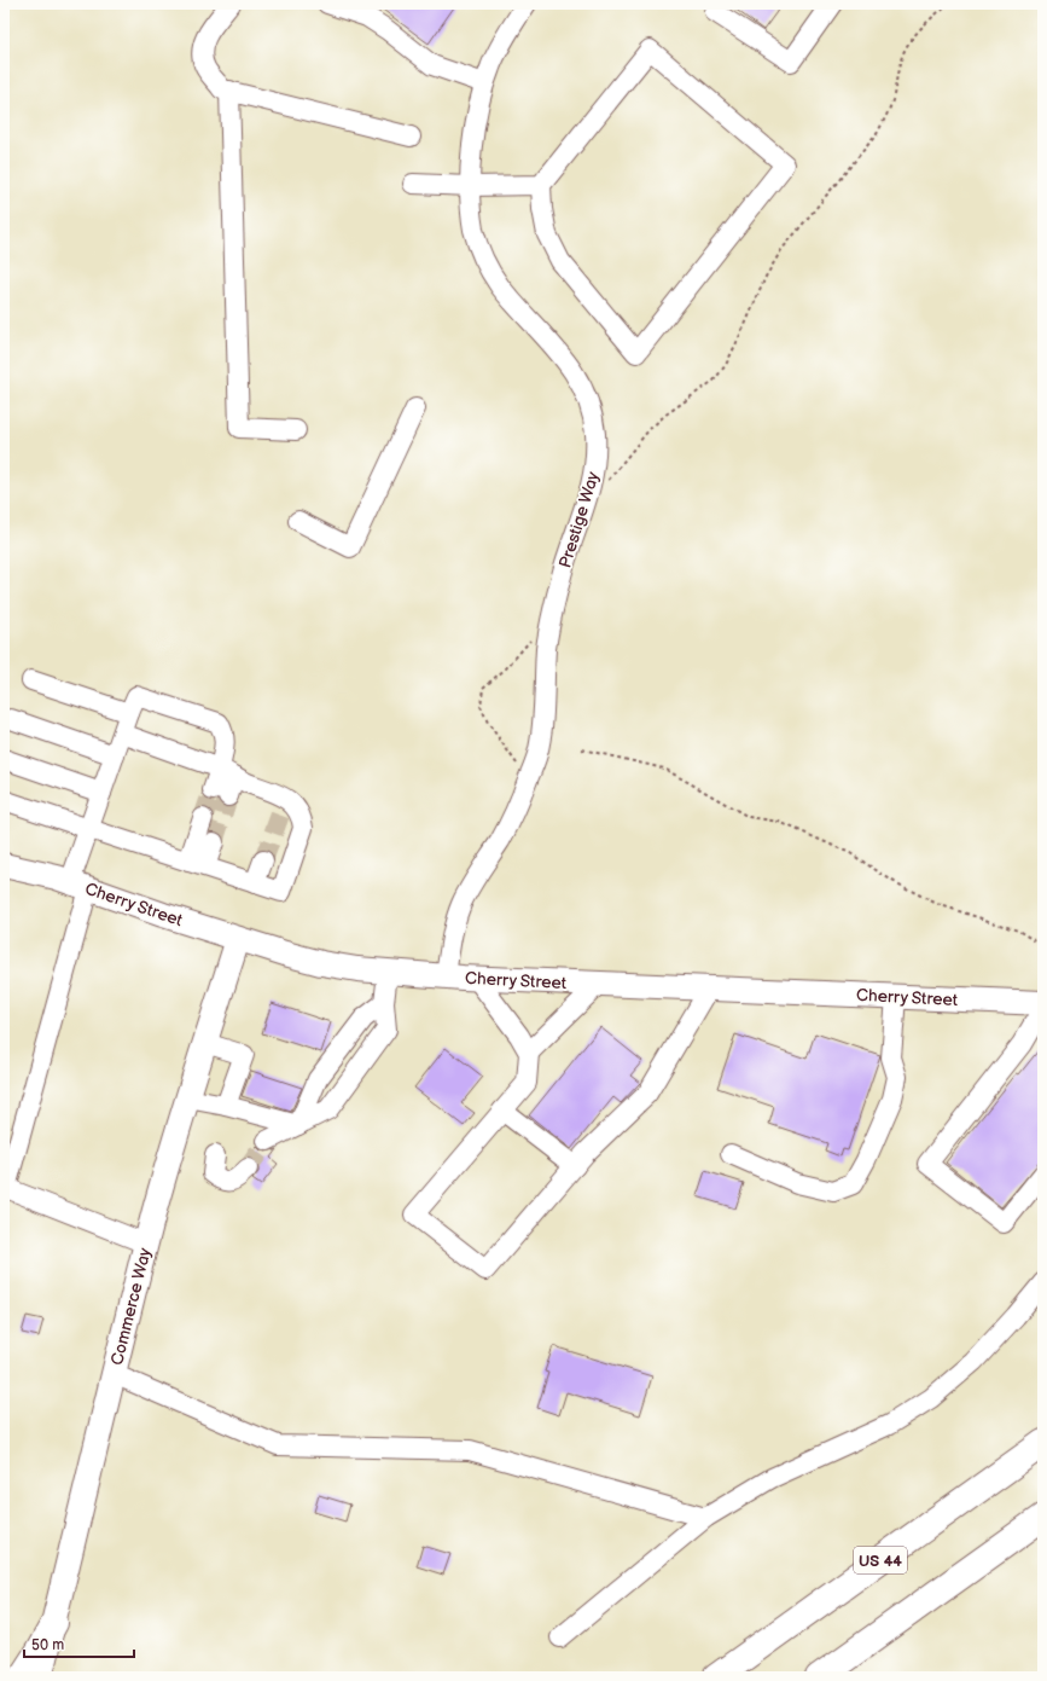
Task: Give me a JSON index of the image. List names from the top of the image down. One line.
{"streets":{"highway":["US 44"],"main road":["Cherry Street","Commerce Way"],"street":["Prestige Way"]},"crossings":[["Prestige Way","Cherry Street"],["Cherry Street","Commerce Way"]],"scale_bar":"50 m"}
